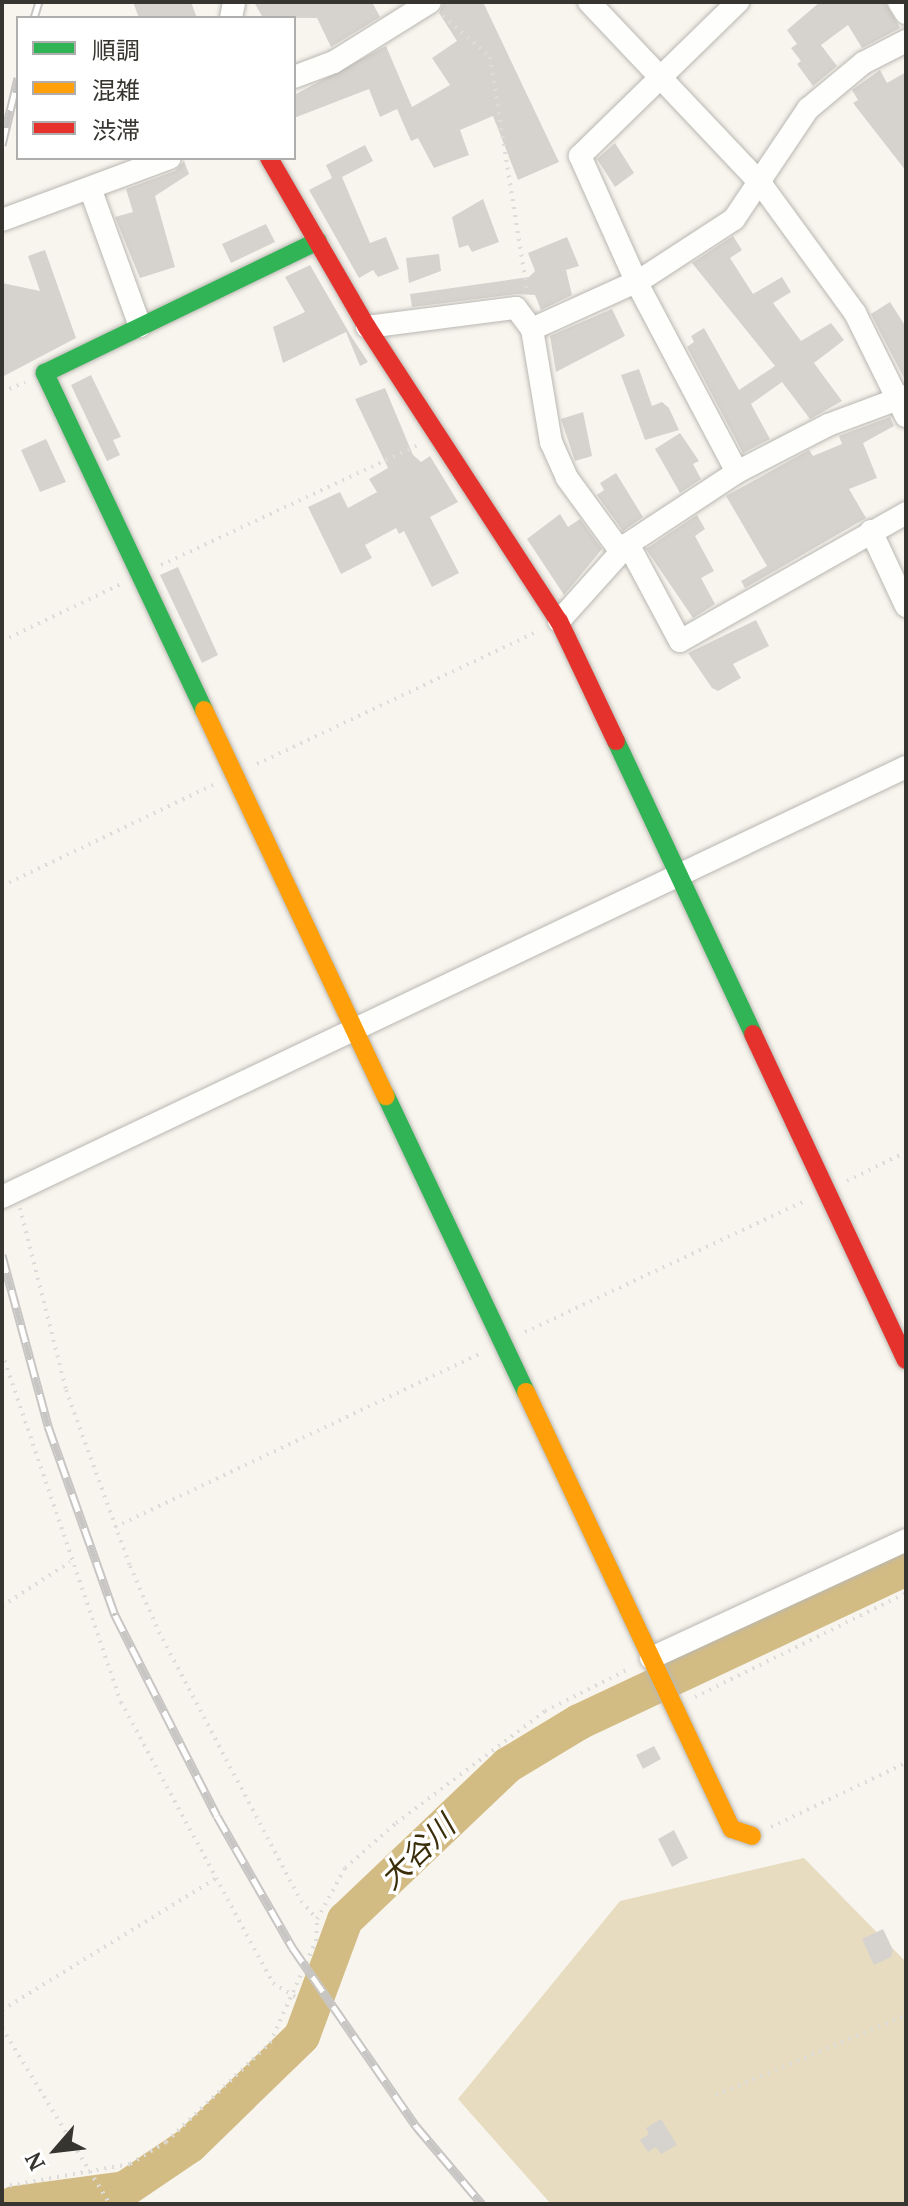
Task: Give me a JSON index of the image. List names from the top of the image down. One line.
{"water":["大谷川"],"legend":["順調","混雑","渋滞"],"north":"bottom left"}
